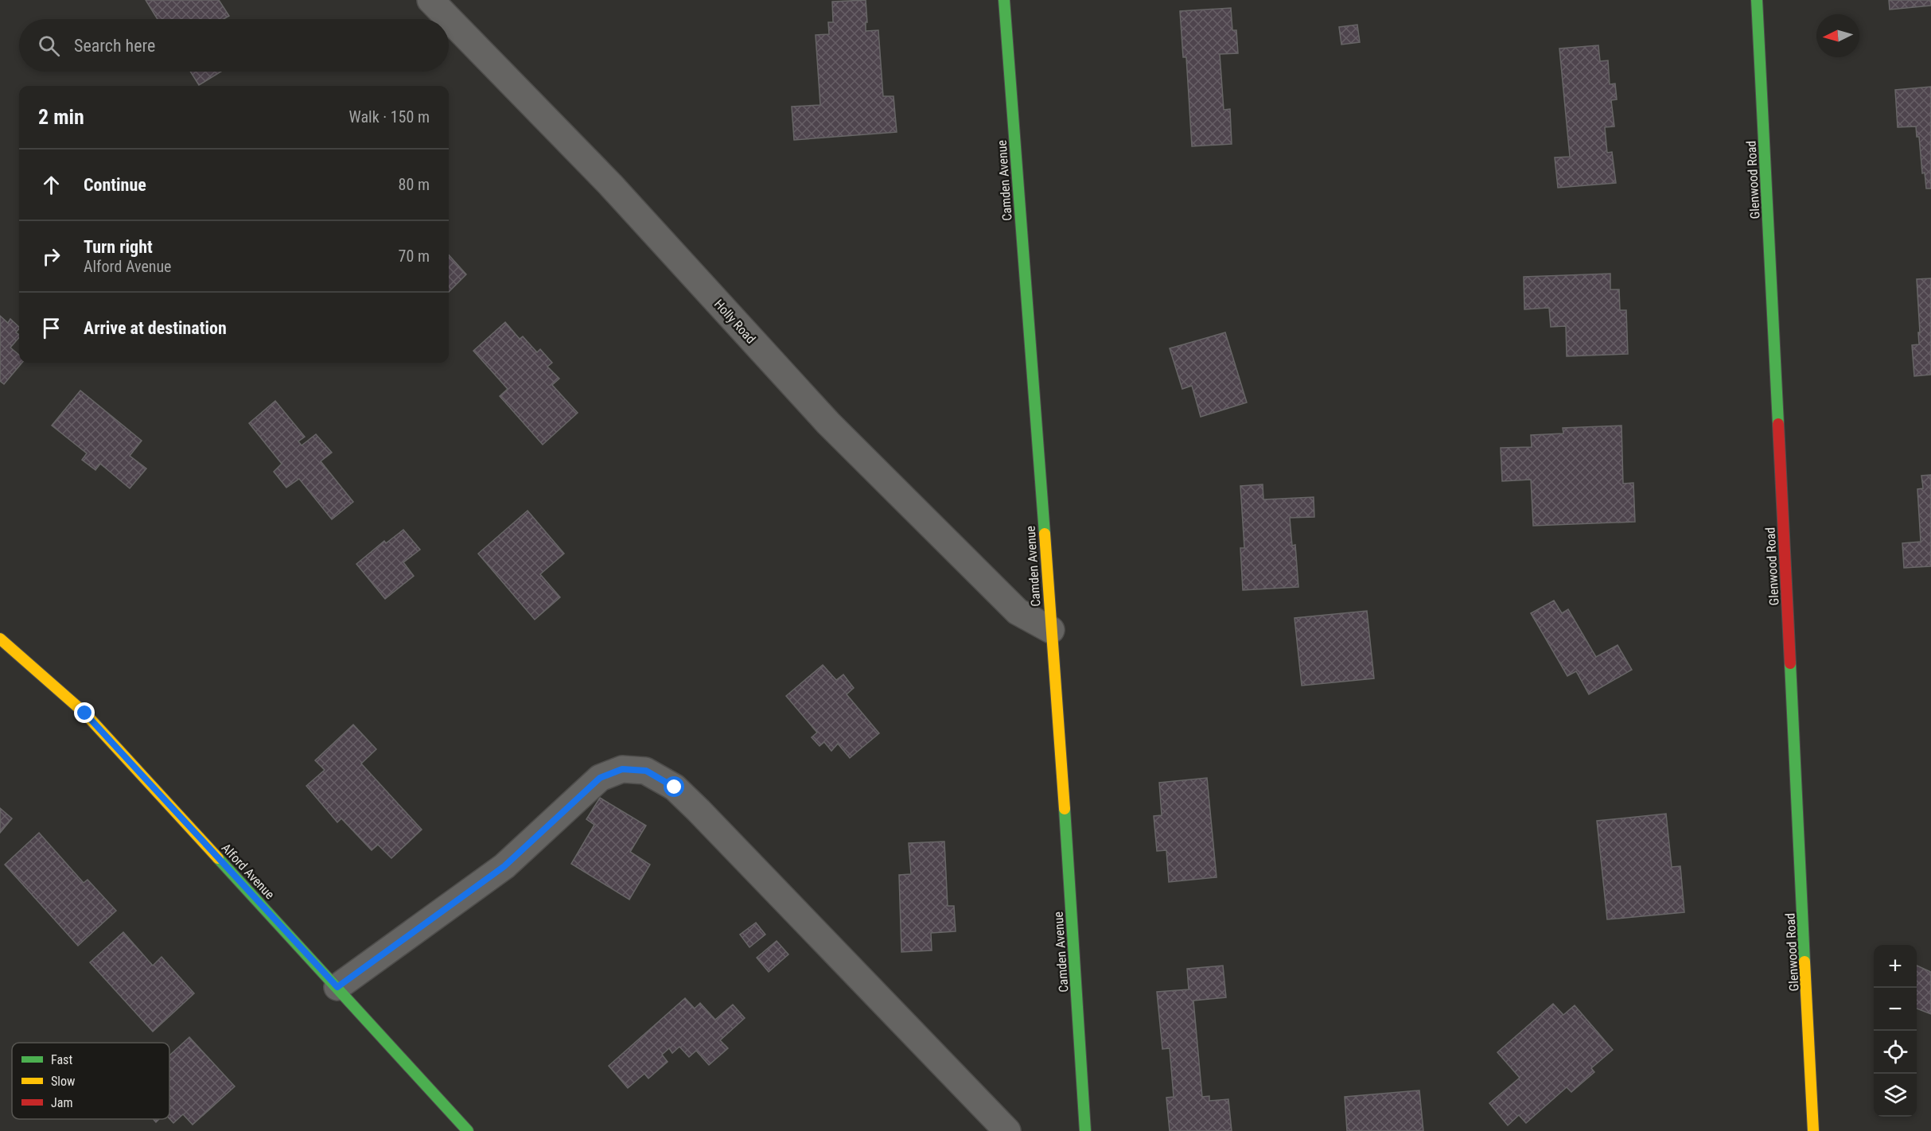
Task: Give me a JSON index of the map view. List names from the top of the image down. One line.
{"streets":{"street":["Glenwood Road","Camden Avenue","Holly Road","Alford Avenue"]},"crossings":[["Camden Avenue","Holly Road"]],"legend":["Fast","Slow","Jam"],"north":"left","page":{"search":"Search here","heading":["2 min","Walk · 150 m"],"list":[["Continue","80 m"],["Turn right","Alford Avenue","70 m"],"Arrive at destination"],"map_buttons":["+","−"]}}
